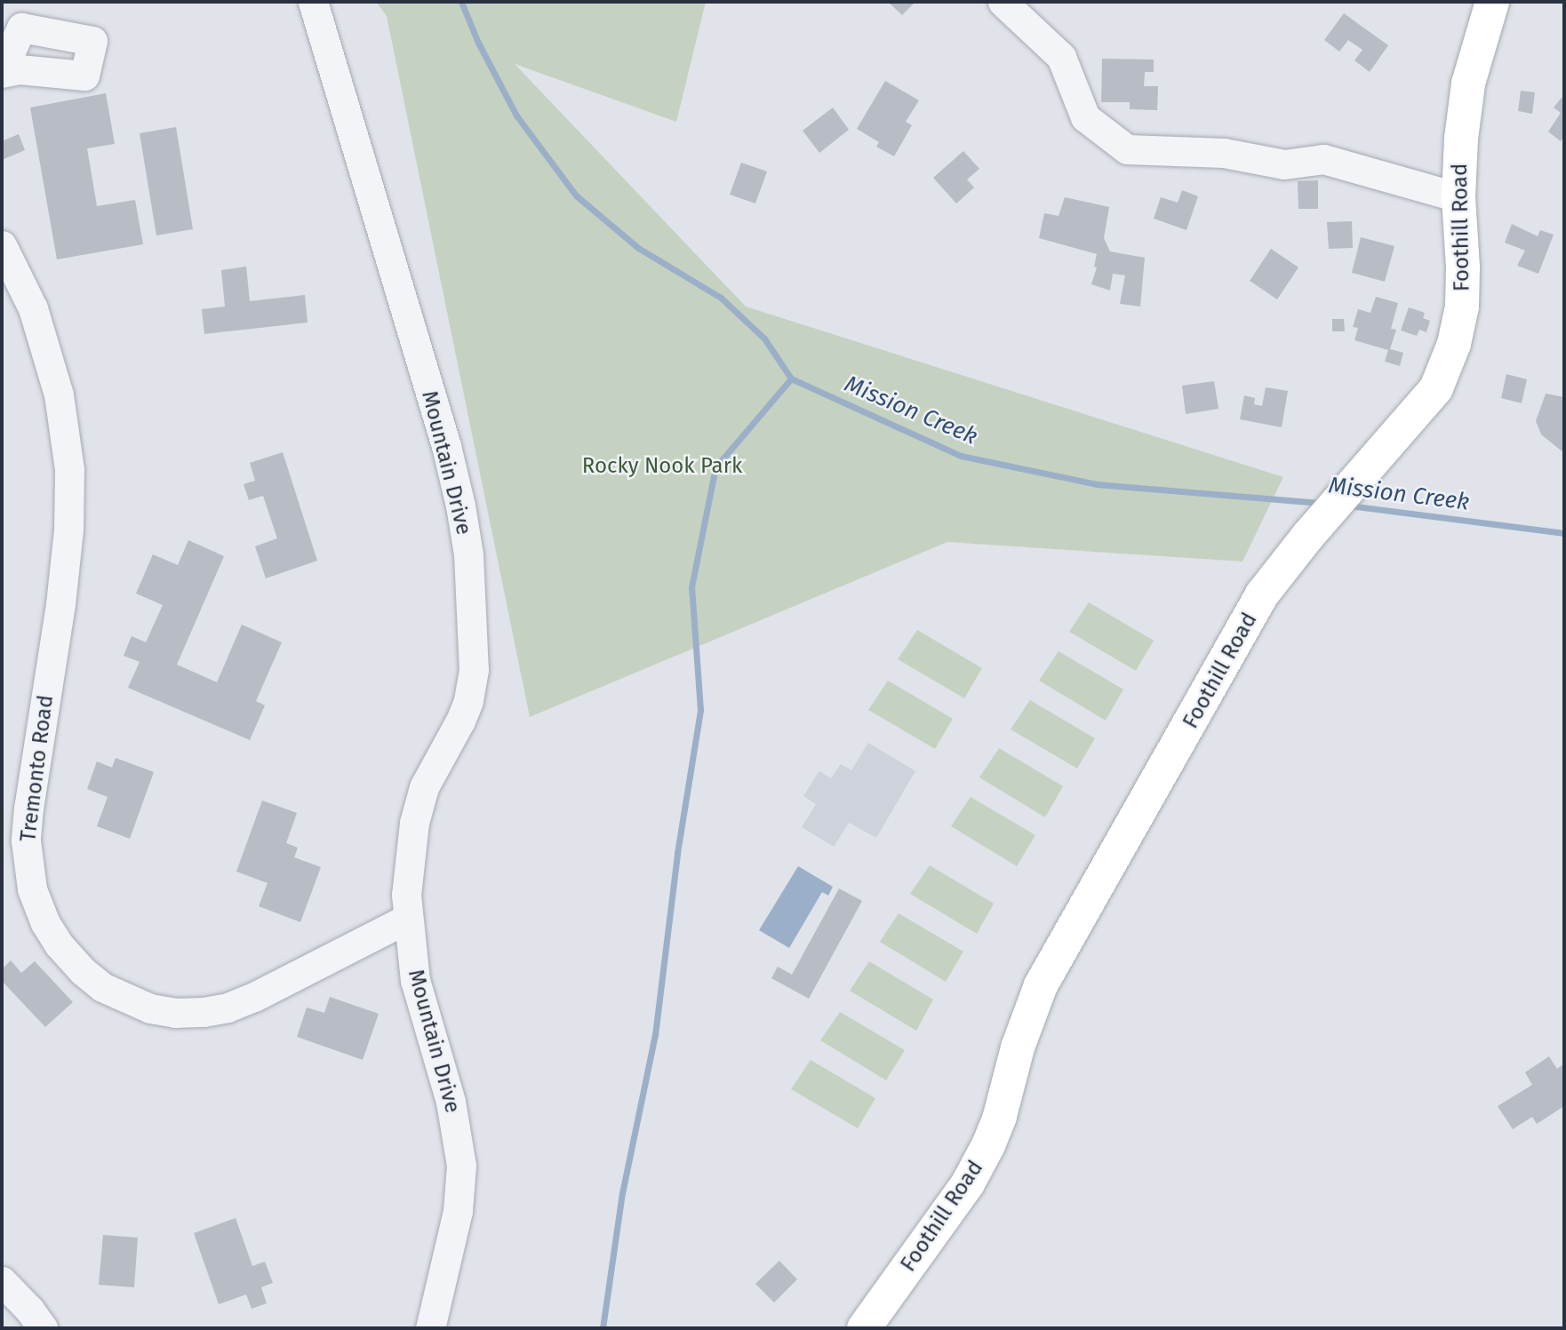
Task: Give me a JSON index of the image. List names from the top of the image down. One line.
{"streets":{"main road":["Foothill Road"],"street":["Mountain Drive","Tremonto Road"]},"crossings":[["Mountain Drive","Tremonto Road"]],"water":["Mission Creek"],"parks":["Rocky Nook Park"]}
